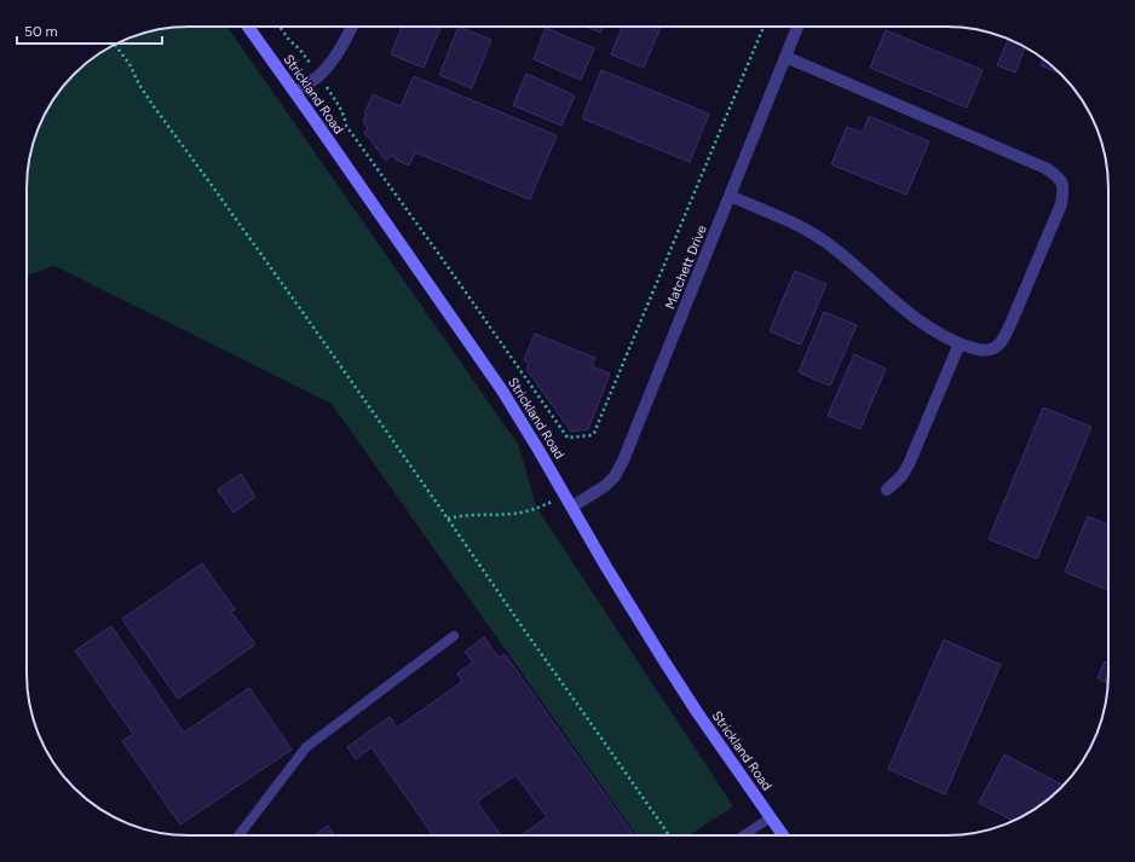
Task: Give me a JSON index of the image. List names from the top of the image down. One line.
{"streets":{"street":["Strickland Road","Matchett Drive"]},"crossings":[["Strickland Road","Matchett Drive"]],"scale_bar":"50 m"}
